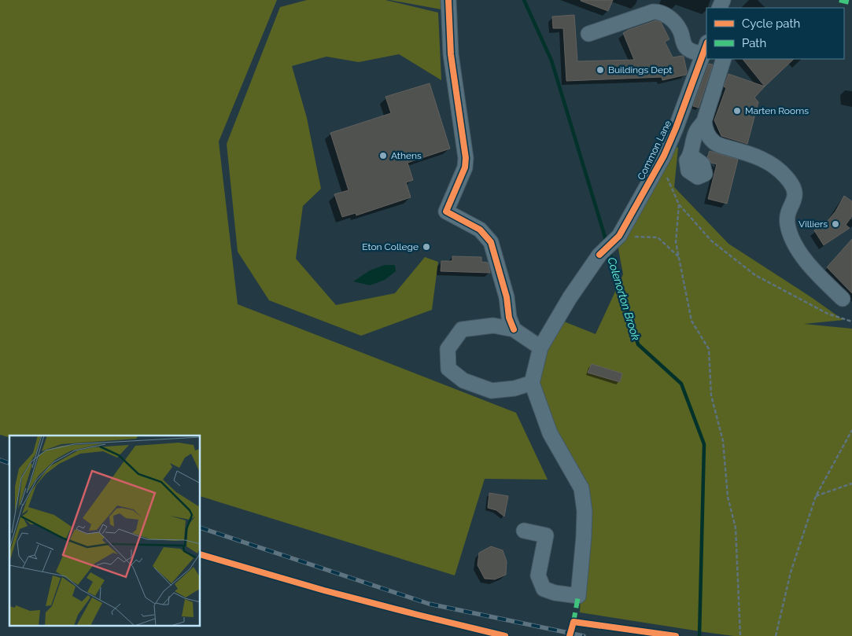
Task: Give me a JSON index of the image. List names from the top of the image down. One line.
{"streets":{"street":["Common Lane"]},"water":["Colenorton Brook"],"places":["Buildings Dept","Marten Rooms","Athens","Villiers","Eton College"],"legend":["Cycle path","Path"]}
